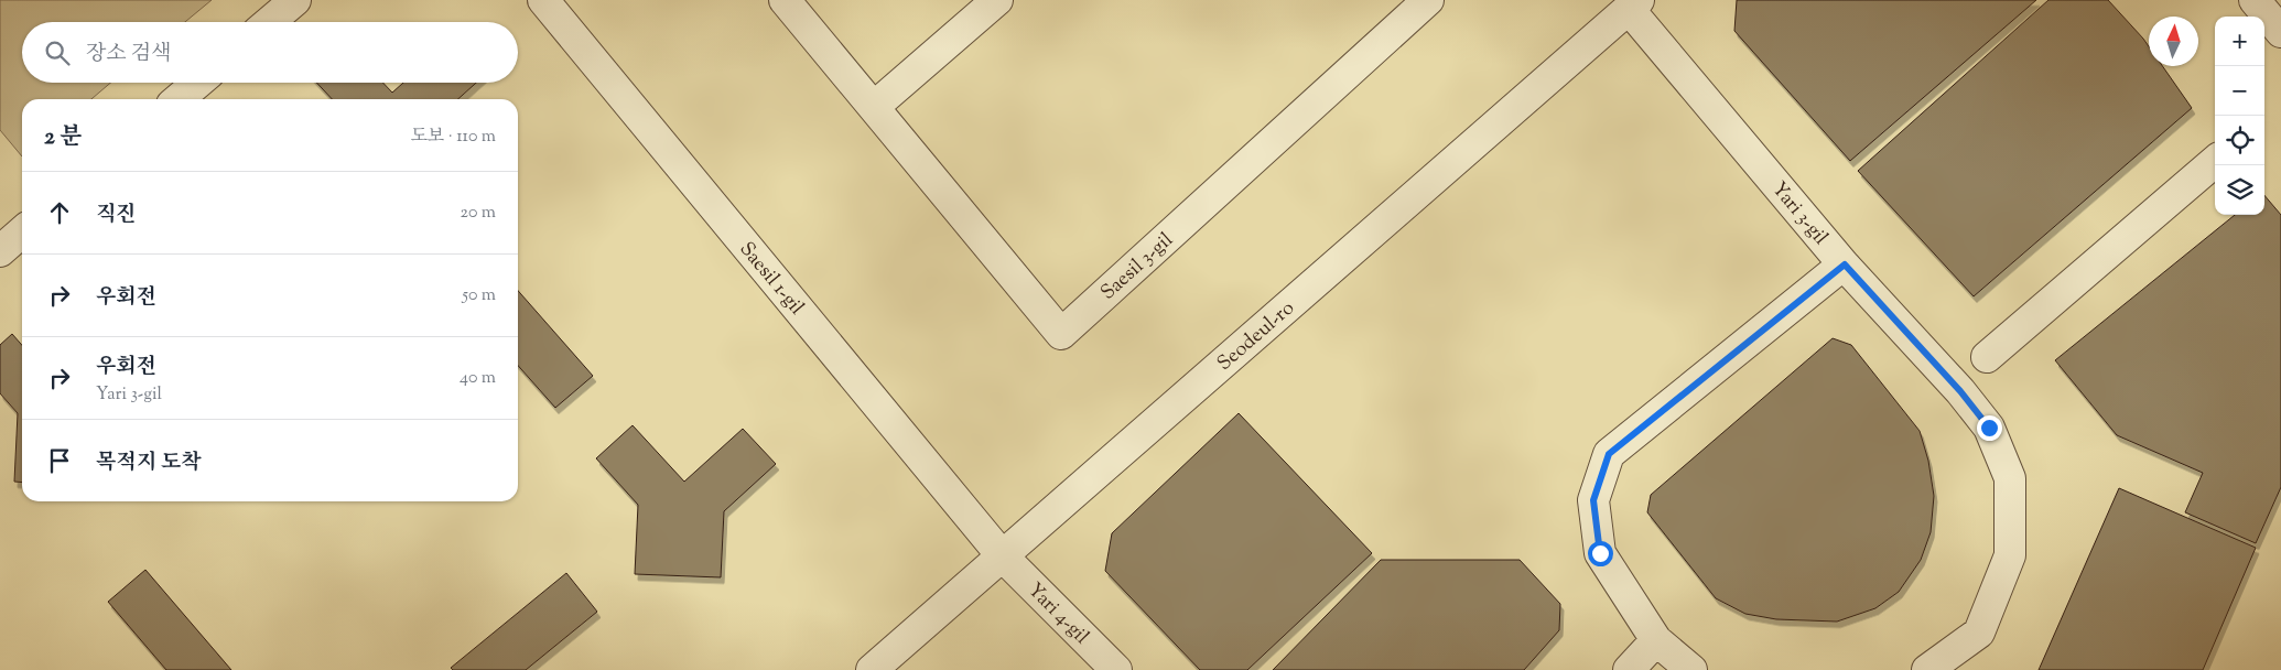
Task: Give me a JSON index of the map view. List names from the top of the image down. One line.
{"streets":{"street":["Yari 3-gil","Saesil 3-gil","Saesil 1-gil","Seodeul-ro","Yari 4-gil"]},"crossings":[["Yari 3-gil","Seodeul-ro"],["Saesil 1-gil","Seodeul-ro"],["Saesil 1-gil","Yari 4-gil"],["Seodeul-ro","Yari 4-gil"]],"north":"top","page":{"map_buttons":["+","−"],"search":"장소 검색","heading":["2 분","도보 · 110 m"],"list":[["직진","20 m"],["우회전","50 m"],["우회전","Yari 3-gil","40 m"],"목적지 도착"]}}
